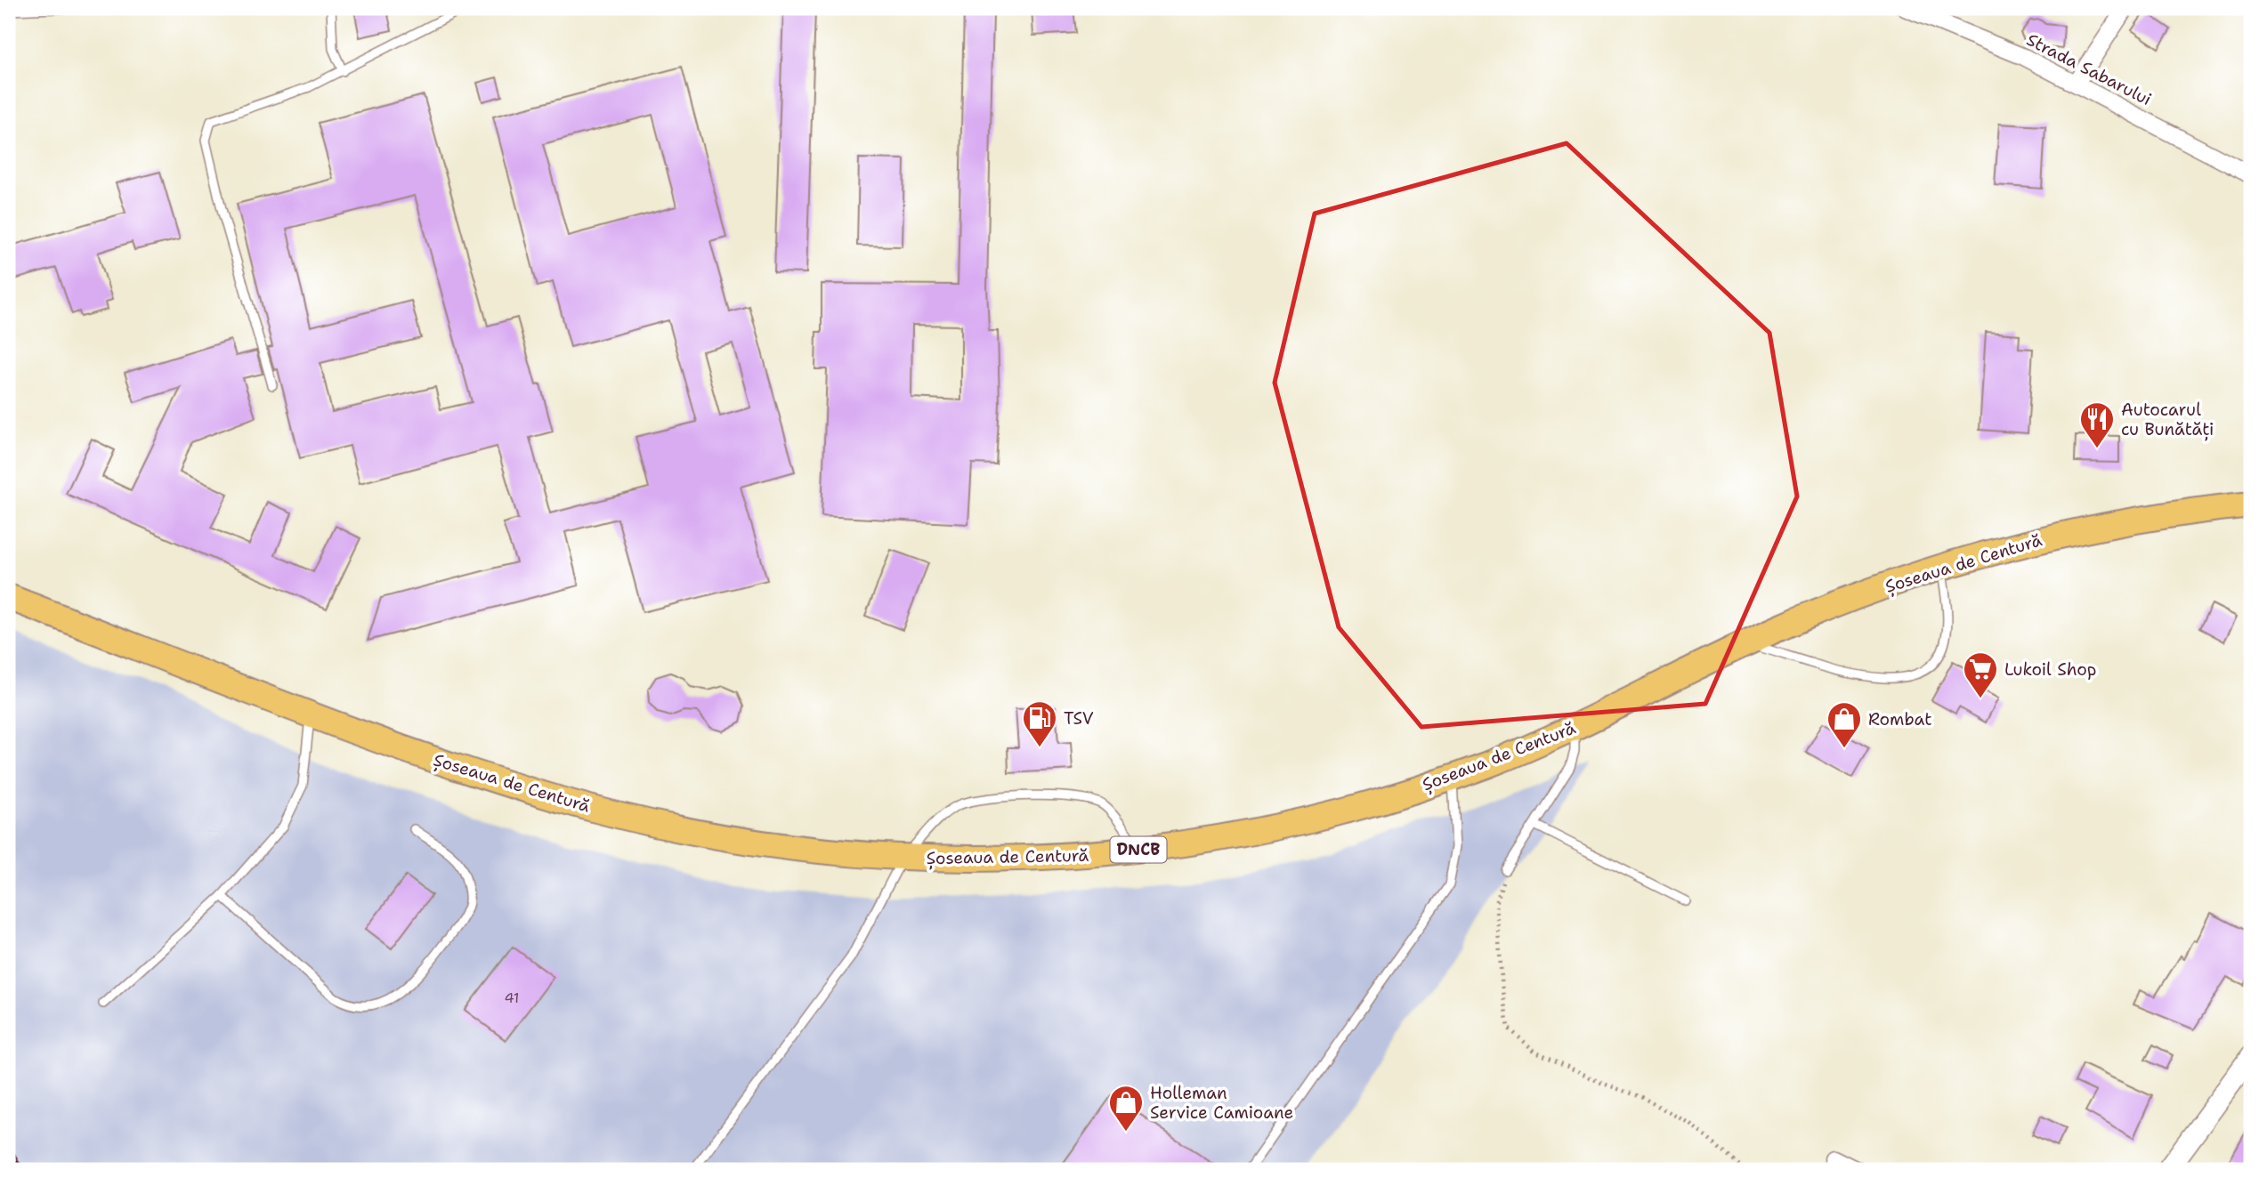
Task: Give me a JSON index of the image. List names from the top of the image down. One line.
{"streets":{"main road":["Șoseaua de Centură","DNCB"],"street":["Strada Sabarului"]},"places":{"restaurant":["Autocarul cu Bunătăți"],"supermarket":["Lukoil Shop"],"fuel station":["TSV"],"shop":["Rombat","Holleman Service Camioane"]},"house_numbers":["41"]}
